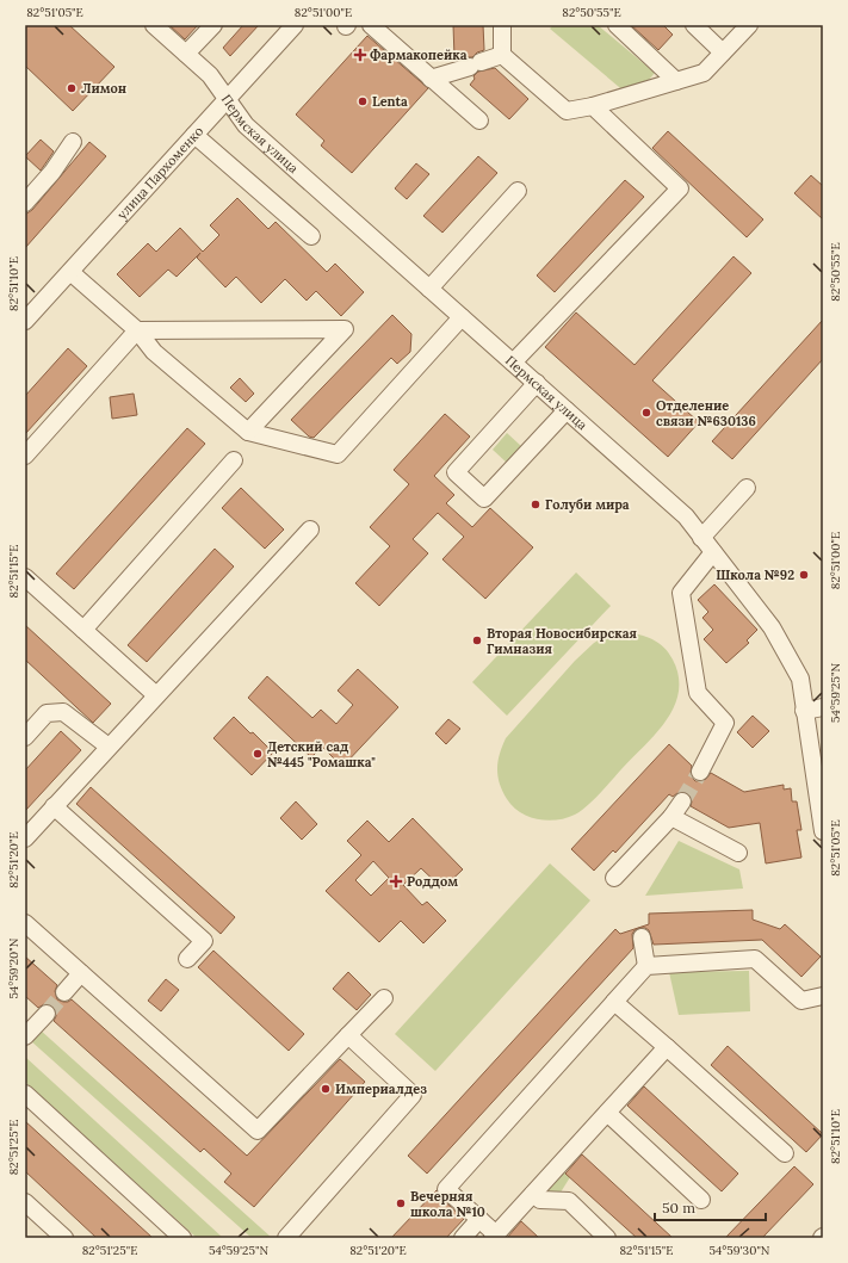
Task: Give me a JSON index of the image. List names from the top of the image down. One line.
{"streets":{"street":["Пермская улица","улица Пархоменко"]},"crossings":[["Пермская улица","улица Пархоменко"]],"places":{"health":["Фармакопейка","Роддом"],"other":["Лимон","Lenta","Отделение связи №630136","Голуби мира","Школа №92","Вторая Новосибирская Гимназия","Детский сад №445 \"Ромашка\"","Империалдез","Вечерняя школа №10"]},"scale_bar":"50 m","coordinates":["82°51'05\"E","82°51'00\"E","82°50'55\"E","82°51'10\"E","82°51'15\"E","54°59'25\"N","82°51'20\"E","54°59'20\"N","82°51'25\"E","54°59'30\"N"]}
